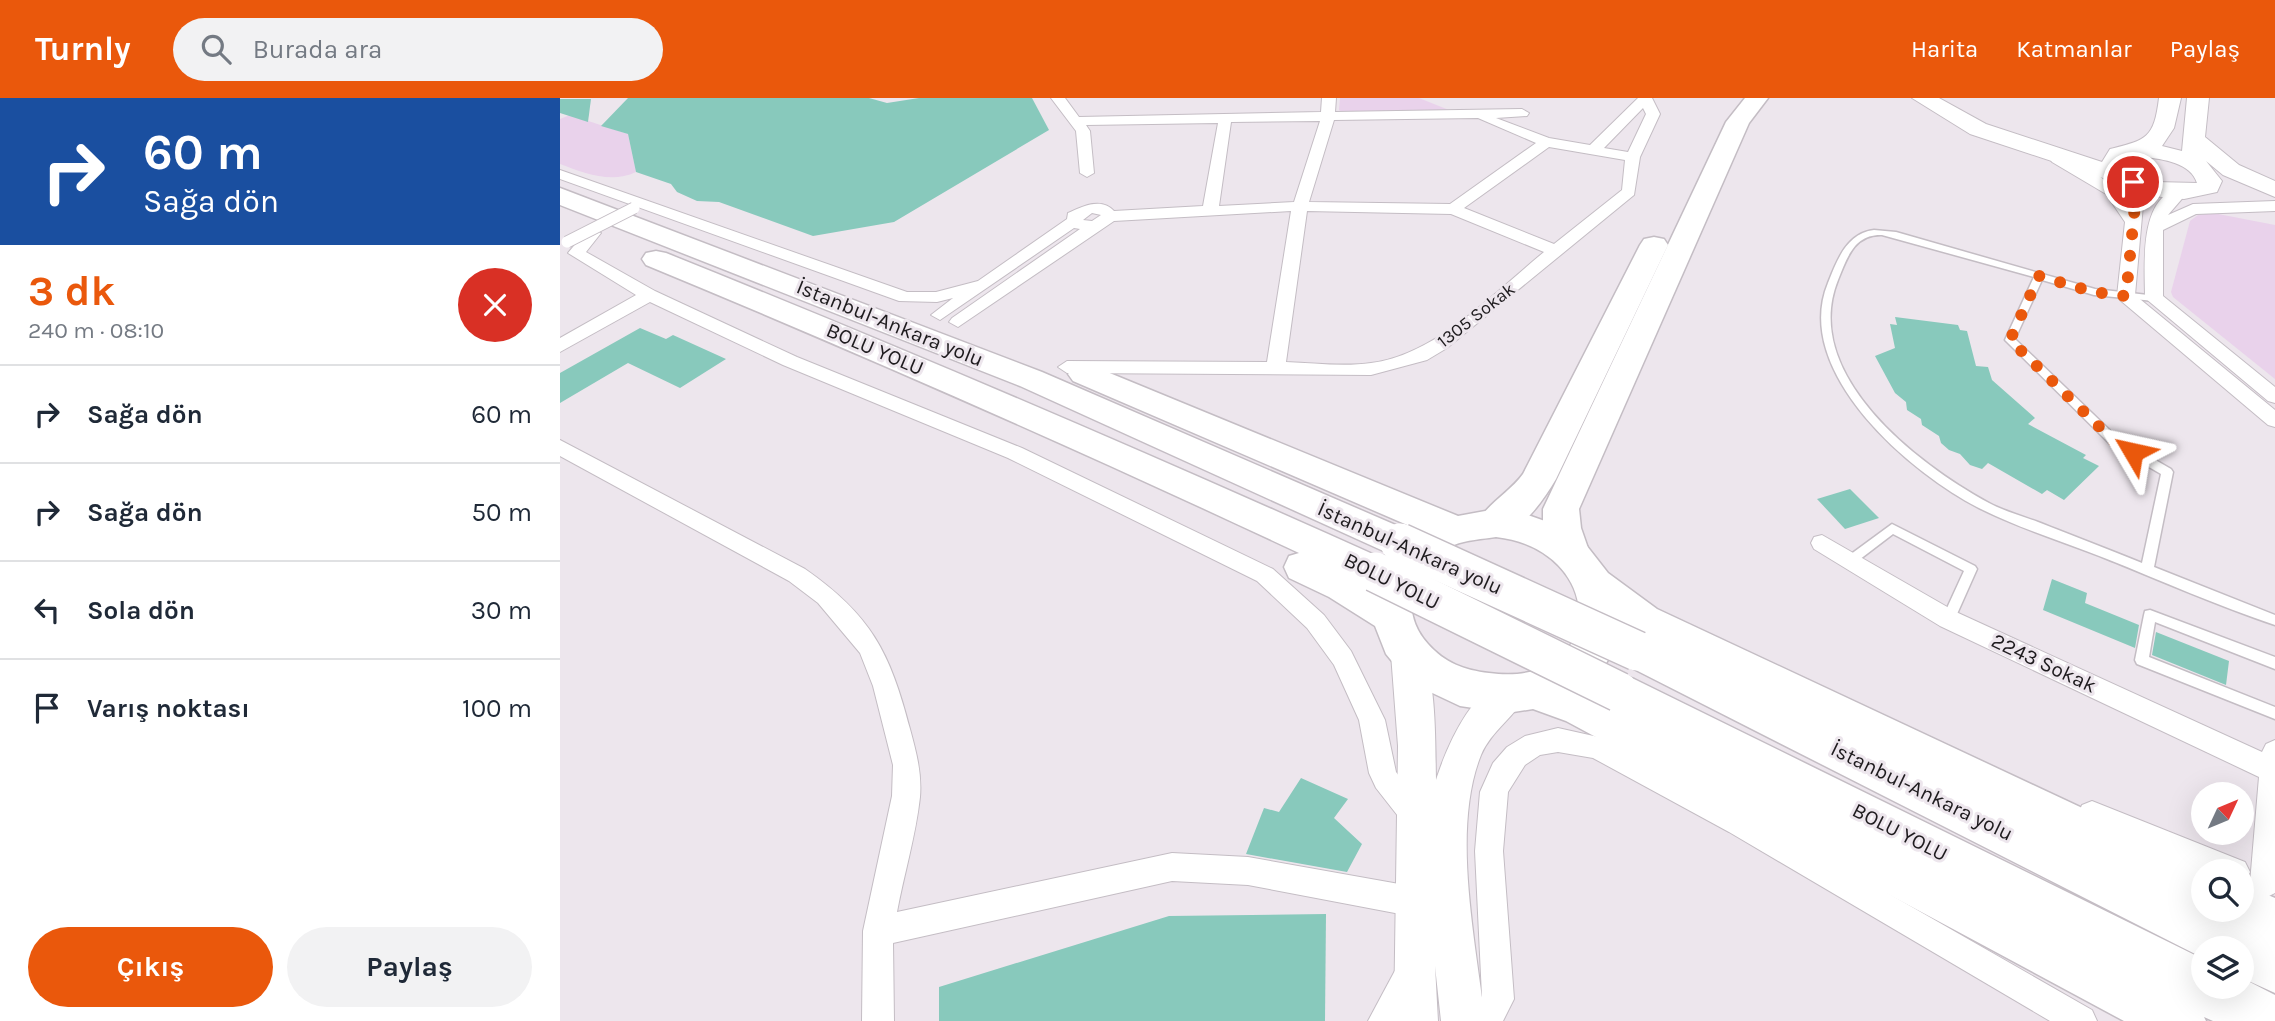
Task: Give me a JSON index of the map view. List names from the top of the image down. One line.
{"streets":{"highway":["İstanbul-Ankara yolu","BOLU YOLU"],"street":["1305 Sokak","2243 Sokak"]},"crossings":[["İstanbul-Ankara yolu","BOLU YOLU"]],"north":"top right","page":{"header":"Turnly","search":"Burada ara","nav":["Harita","Katmanlar","Paylaş"],"turn":["60 m","Sağa dön"],"heading":["3 dk","240 m · 08:10"],"list":[{"name":"Sağa dön","value":"60 m"},{"name":"Sağa dön","value":"50 m"},{"name":"Sola dön","value":"30 m"},{"name":"Varış noktası","value":"100 m"}],"buttons":["Çıkış","Paylaş"]}}
